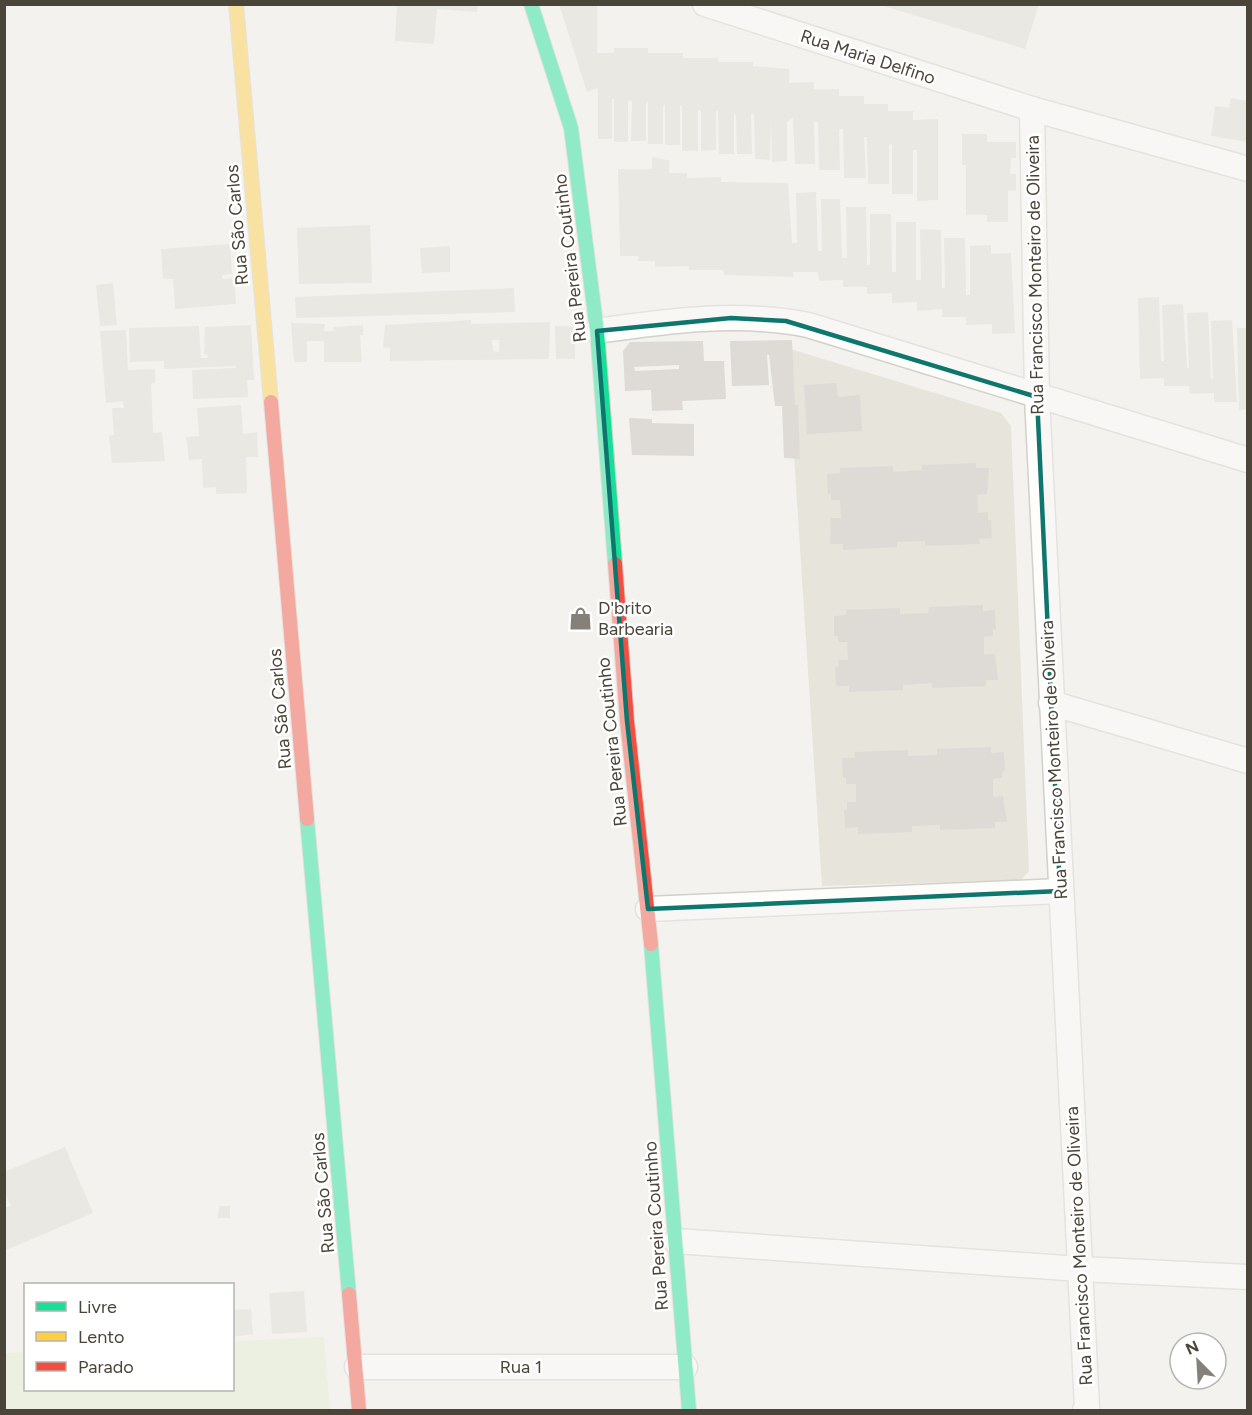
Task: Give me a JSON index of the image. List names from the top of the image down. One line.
{"streets":{"street":["Rua Maria Delfino","Rua São Carlos","Rua Pereira Coutinho","Rua Francisco Monteiro de Oliveira","Rua 1"]},"crossings":[["Rua Maria Delfino","Rua Francisco Monteiro de Oliveira"],["Rua São Carlos","Rua 1"],["Rua Pereira Coutinho","Rua 1"]],"places":{"shop":["D'brito Barbearia"]},"legend":["Livre","Lento","Parado"],"north":"top left"}
